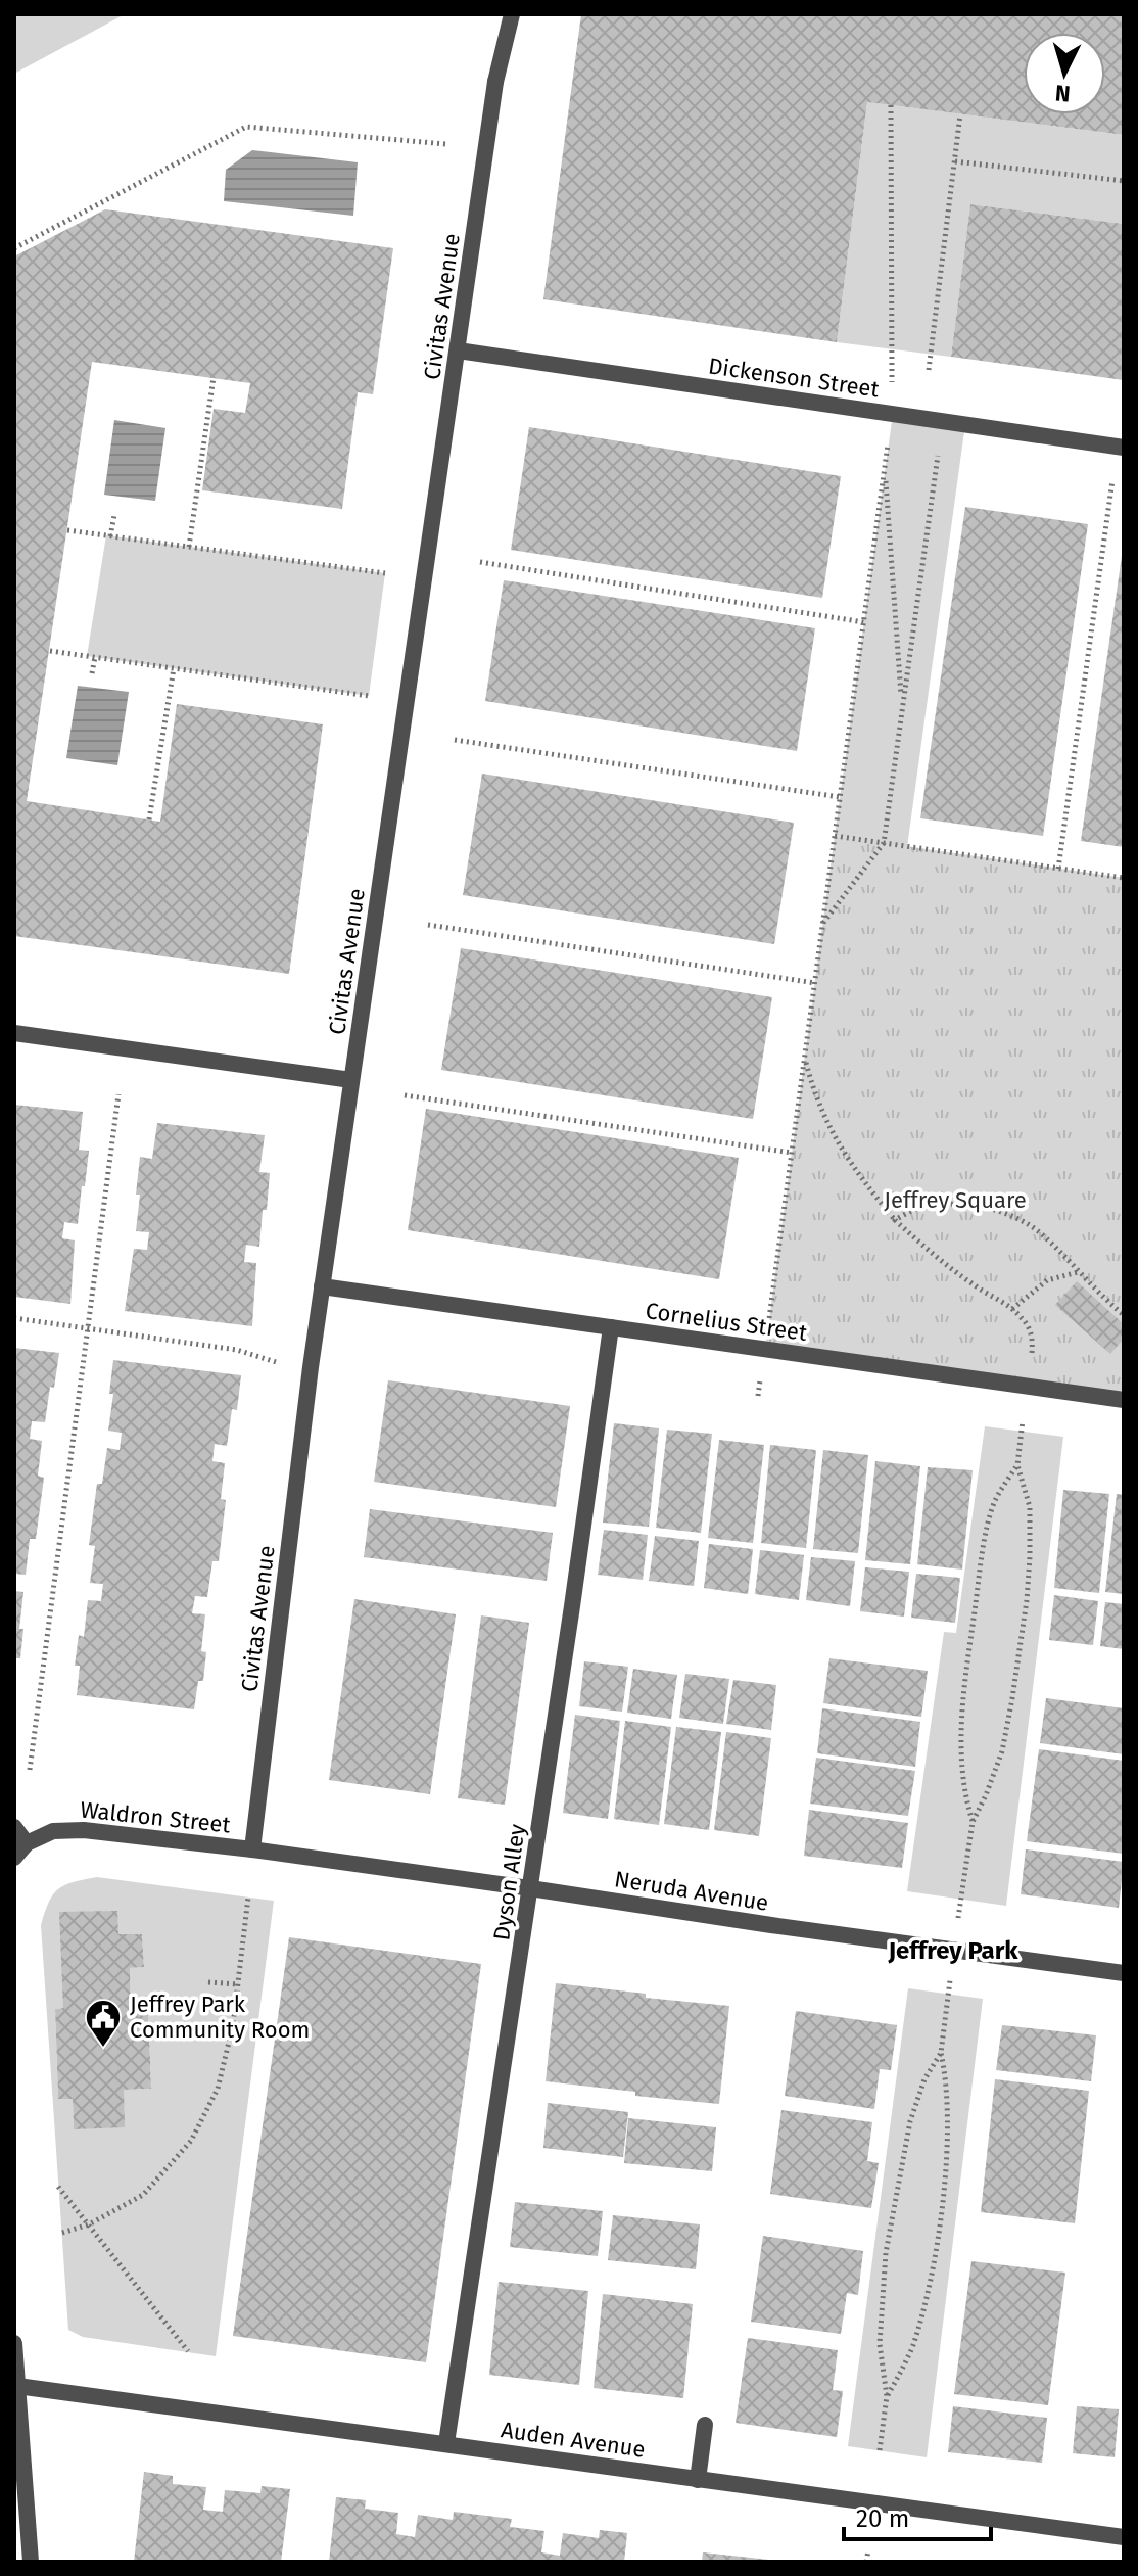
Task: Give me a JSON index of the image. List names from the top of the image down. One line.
{"streets":{"street":["Civitas Avenue","Dickenson Street","Cornelius Street","Waldron Street","Dyson Alley","Neruda Avenue","Auden Avenue"]},"crossings":[["Civitas Avenue","Dickenson Street"],["Civitas Avenue","Cornelius Street"],["Civitas Avenue","Waldron Street"],["Civitas Avenue","Neruda Avenue"],["Cornelius Street","Dyson Alley"],["Waldron Street","Neruda Avenue"],["Dyson Alley","Neruda Avenue"],["Dyson Alley","Auden Avenue"]],"districts":["Jeffrey Park"],"parks":["Jeffrey Square"],"places":{"public building":["Jeffrey Park Community Room"]},"scale_bar":"20 m","north":"bottom"}
